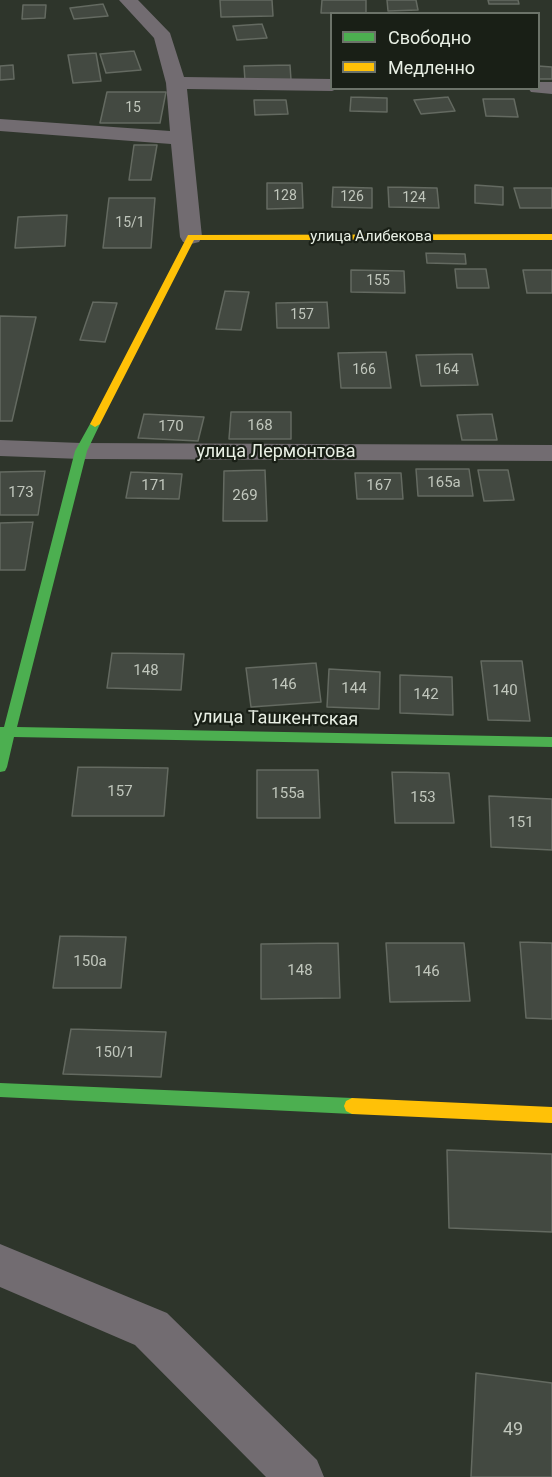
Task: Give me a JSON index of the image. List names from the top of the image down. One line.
{"streets":{"street":["улица Алибекова","улица Лермонтова","улица Ташкентская"]},"house_numbers":["15","128","126","124","15/1","155","157","166","164","168","170","165а","171","167","173","269","148","146","144","140","142","157","155а","153","151","150а","148","146","150/1","49"],"legend":["Свободно","Медленно"]}
